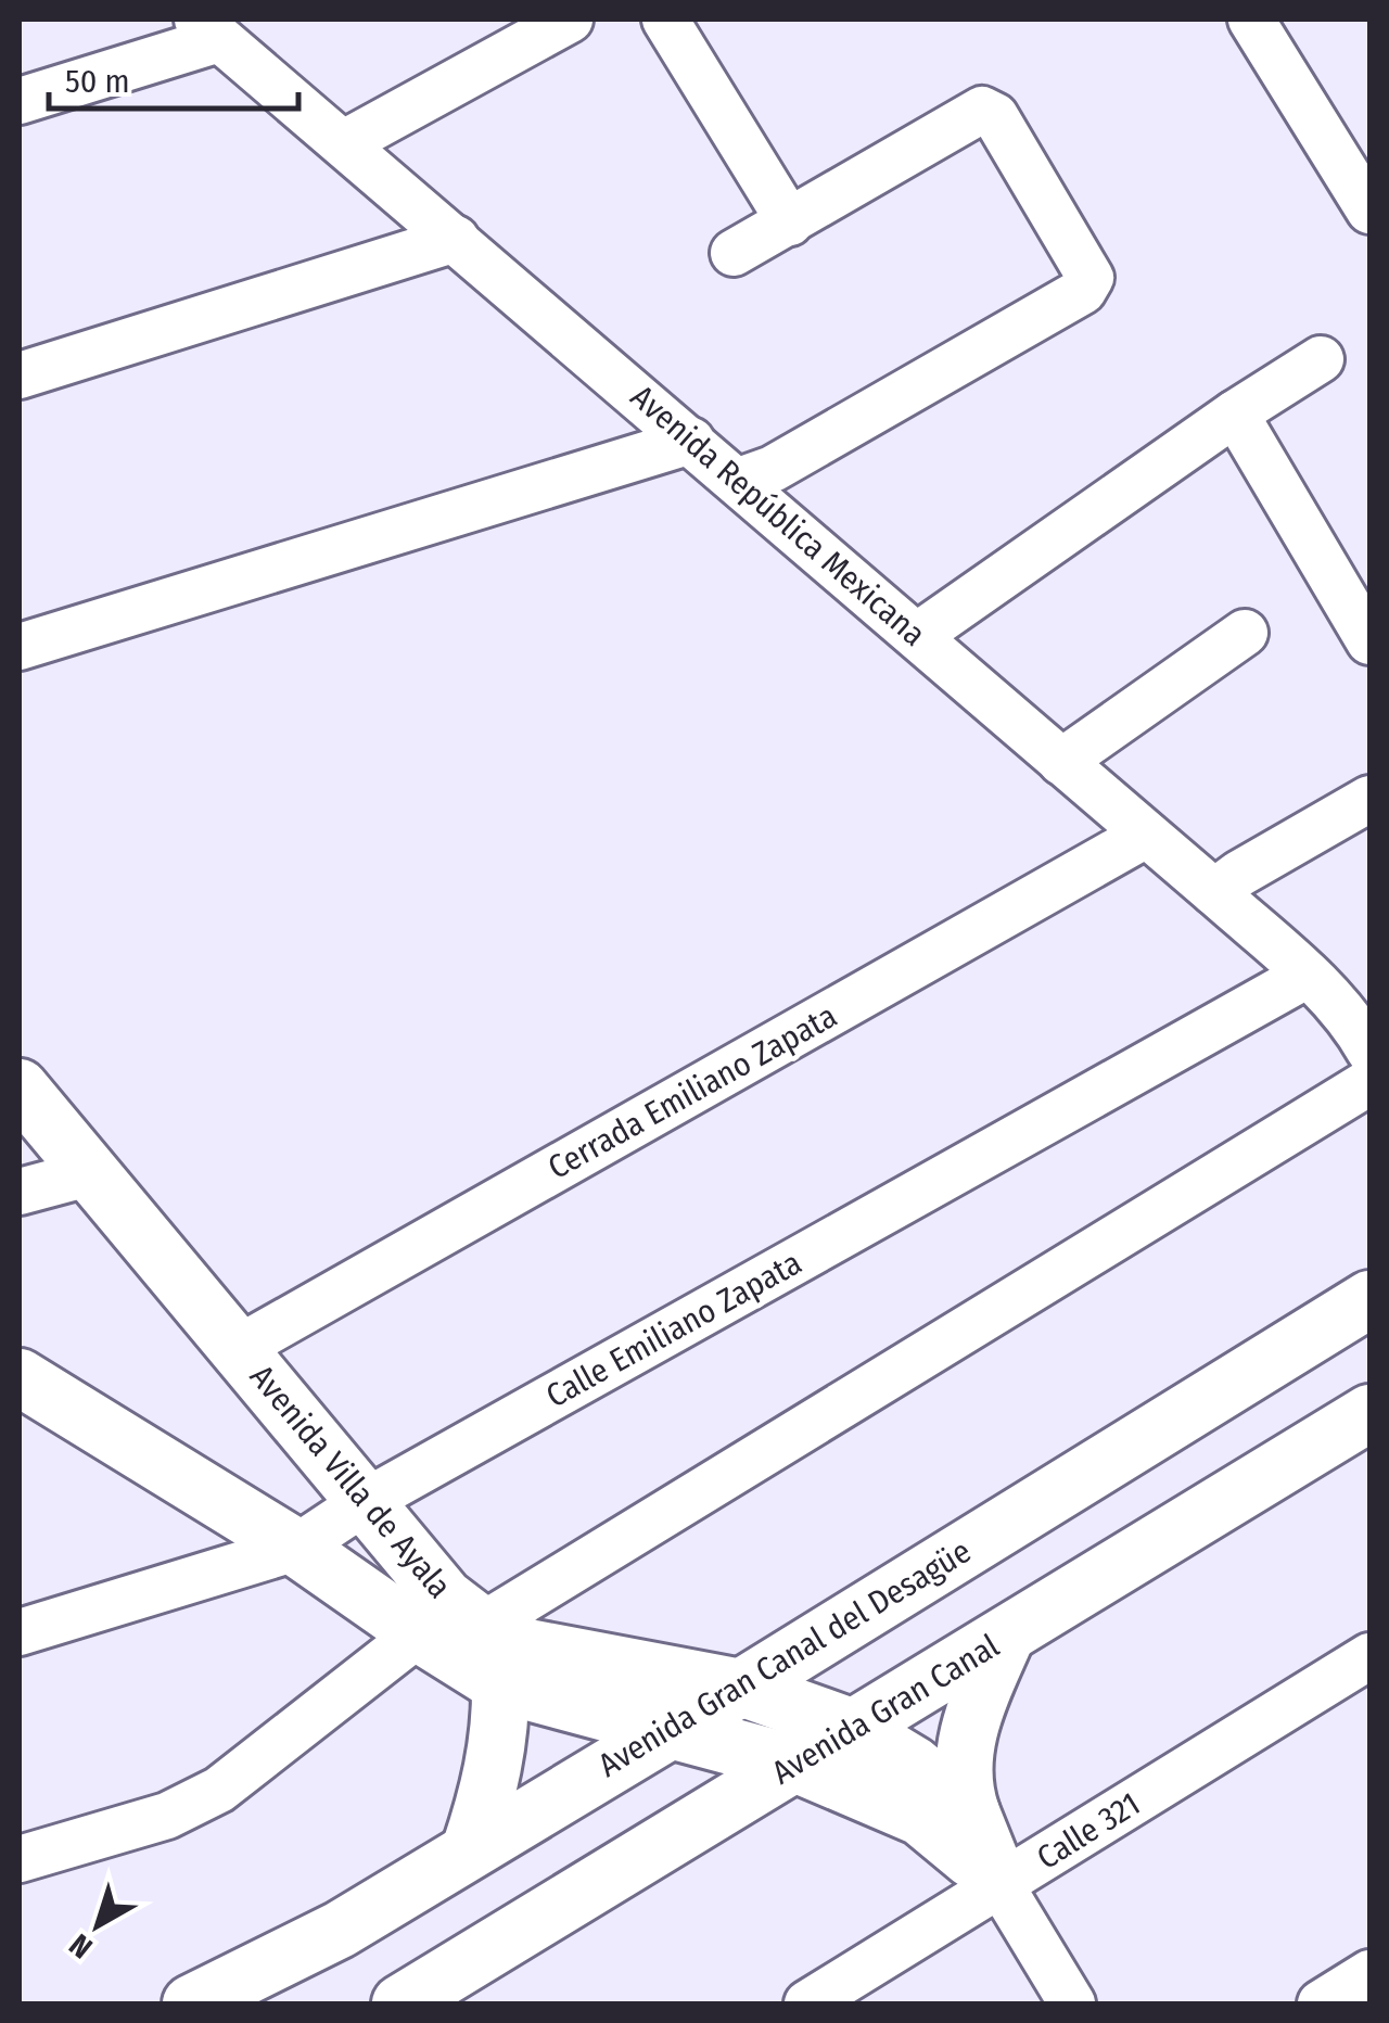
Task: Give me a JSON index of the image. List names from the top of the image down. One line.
{"streets":{"main road":["Avenida Villa de Ayala","Avenida Gran Canal del Desagüe","Avenida Gran Canal"],"street":["Avenida República Mexicana","Cerrada Emiliano Zapata","Calle Emiliano Zapata","Calle 321"]},"crossings":[["Avenida República Mexicana","Cerrada Emiliano Zapata"],["Avenida República Mexicana","Calle Emiliano Zapata"],["Cerrada Emiliano Zapata","Avenida Villa de Ayala"],["Calle Emiliano Zapata","Avenida Villa de Ayala"],["Avenida Villa de Ayala","Avenida Gran Canal del Desagüe"],["Avenida Villa de Ayala","Avenida Gran Canal"],["Avenida Villa de Ayala","Calle 321"]],"scale_bar":"50 m","north":"bottom left"}
